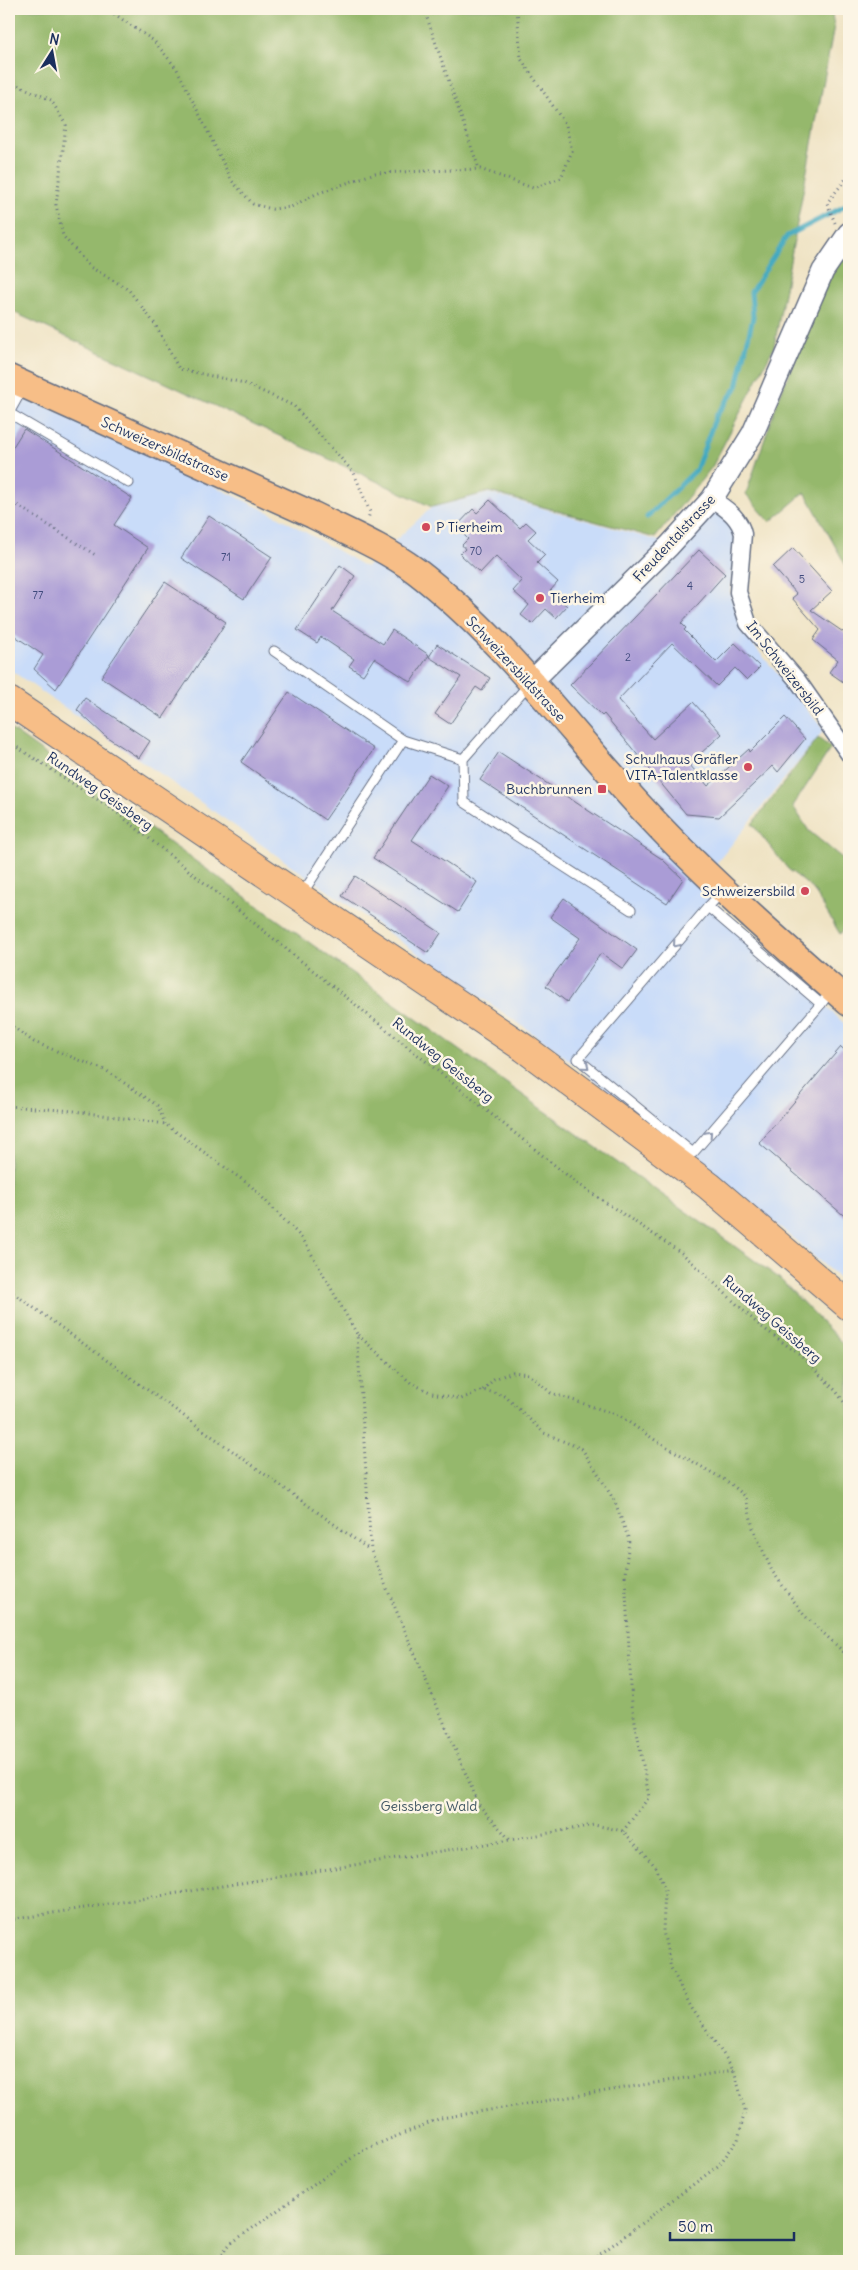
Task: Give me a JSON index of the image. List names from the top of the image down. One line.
{"streets":{"main road":["Schweizersbildstrasse"],"street":["Freudentalstrasse","Im Schweizersbild"],"path":["Rundweg Geissberg"]},"crossings":[["Schweizersbildstrasse","Freudentalstrasse"],["Freudentalstrasse","Im Schweizersbild"]],"parks":["Geissberg Wald"],"places":{"other":["P Tierheim","Tierheim","Schulhaus Gräfler VITA-Talentklasse","Schweizersbild"],"transit":["Buchbrunnen"]},"house_numbers":["70","71","5","4","77","2"],"scale_bar":"50 m","north":"top"}
